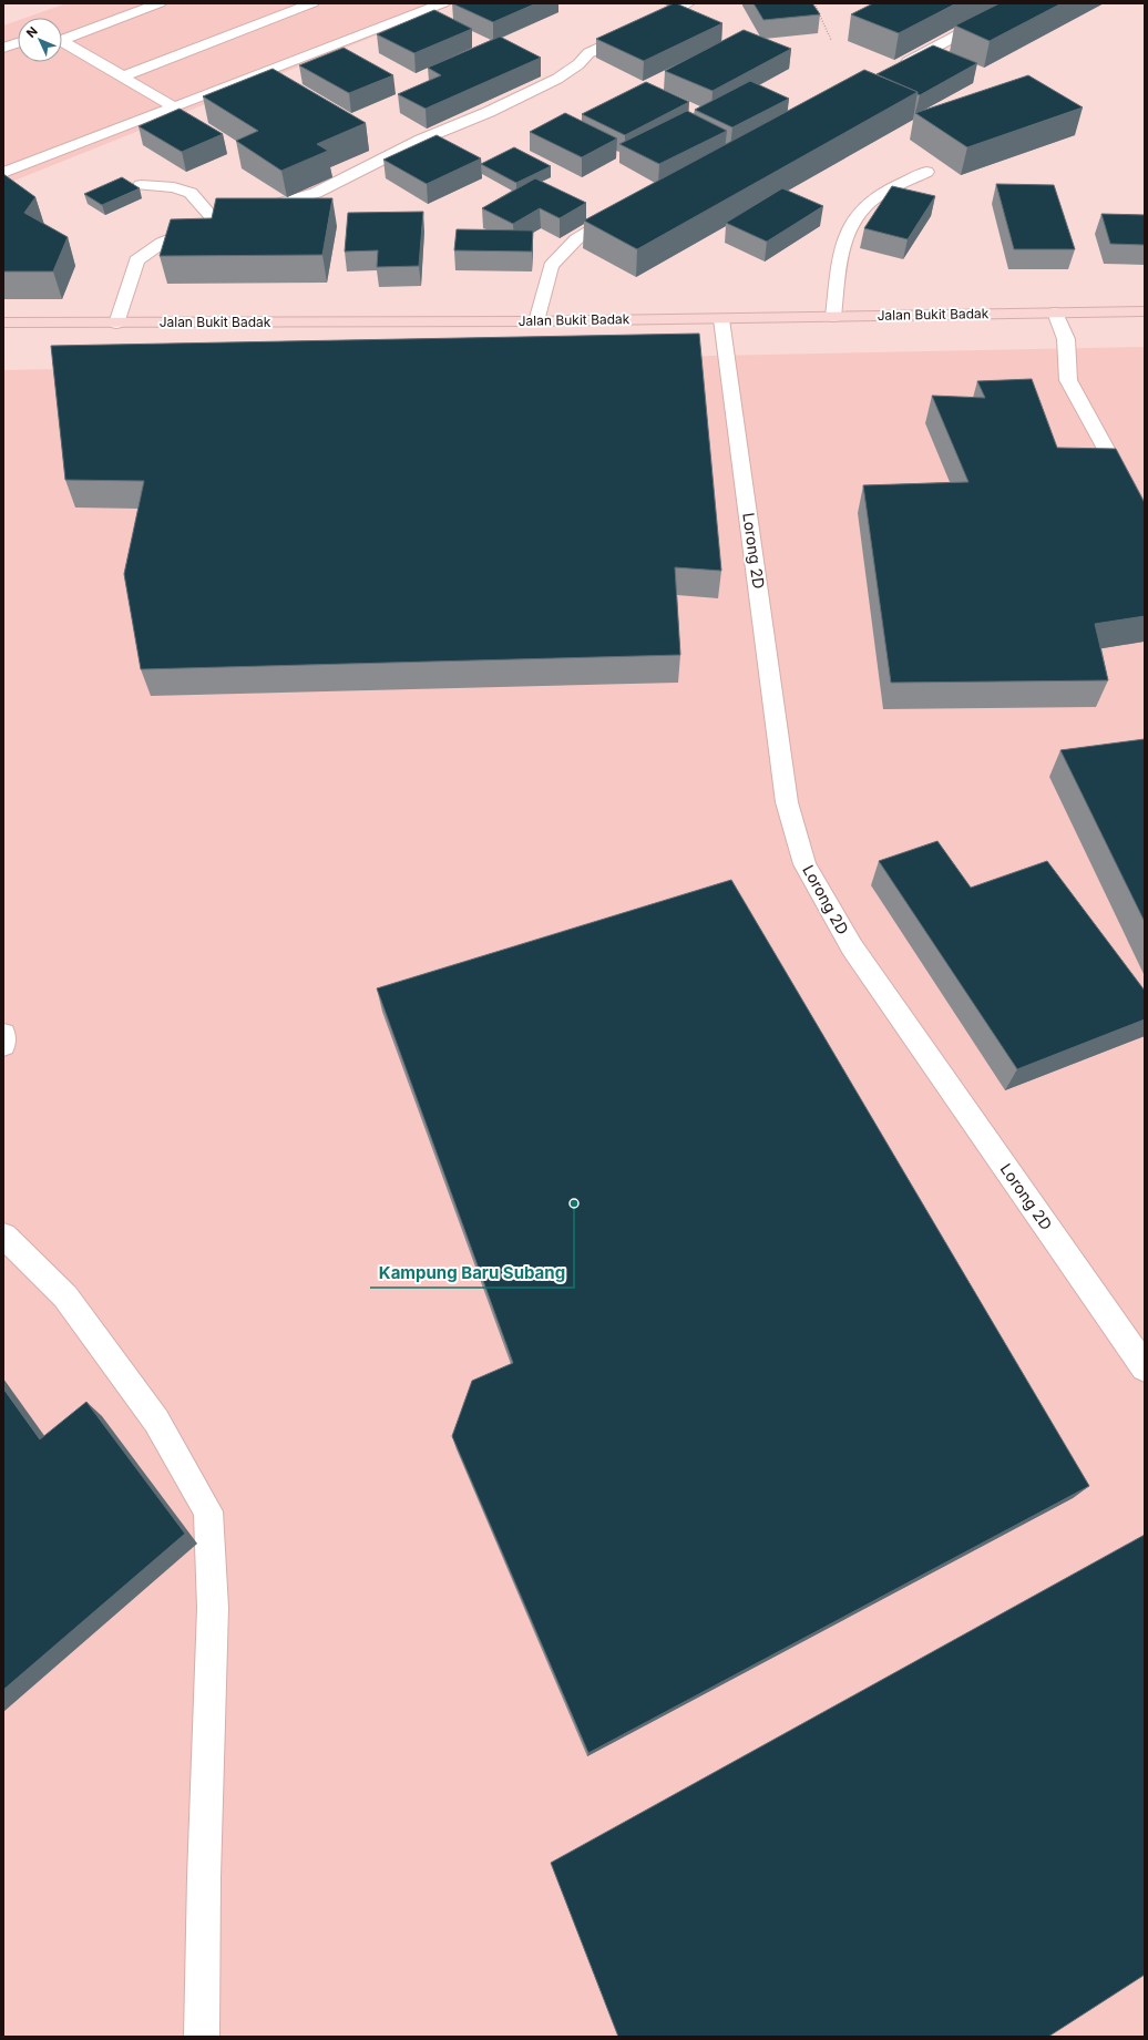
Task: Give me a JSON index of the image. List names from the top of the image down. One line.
{"streets":{"main road":["Jalan Bukit Badak"],"street":["Lorong 2D"]},"crossings":[["Jalan Bukit Badak","Lorong 2D"]],"places":["Kampung Baru Subang"],"north":"top left"}
